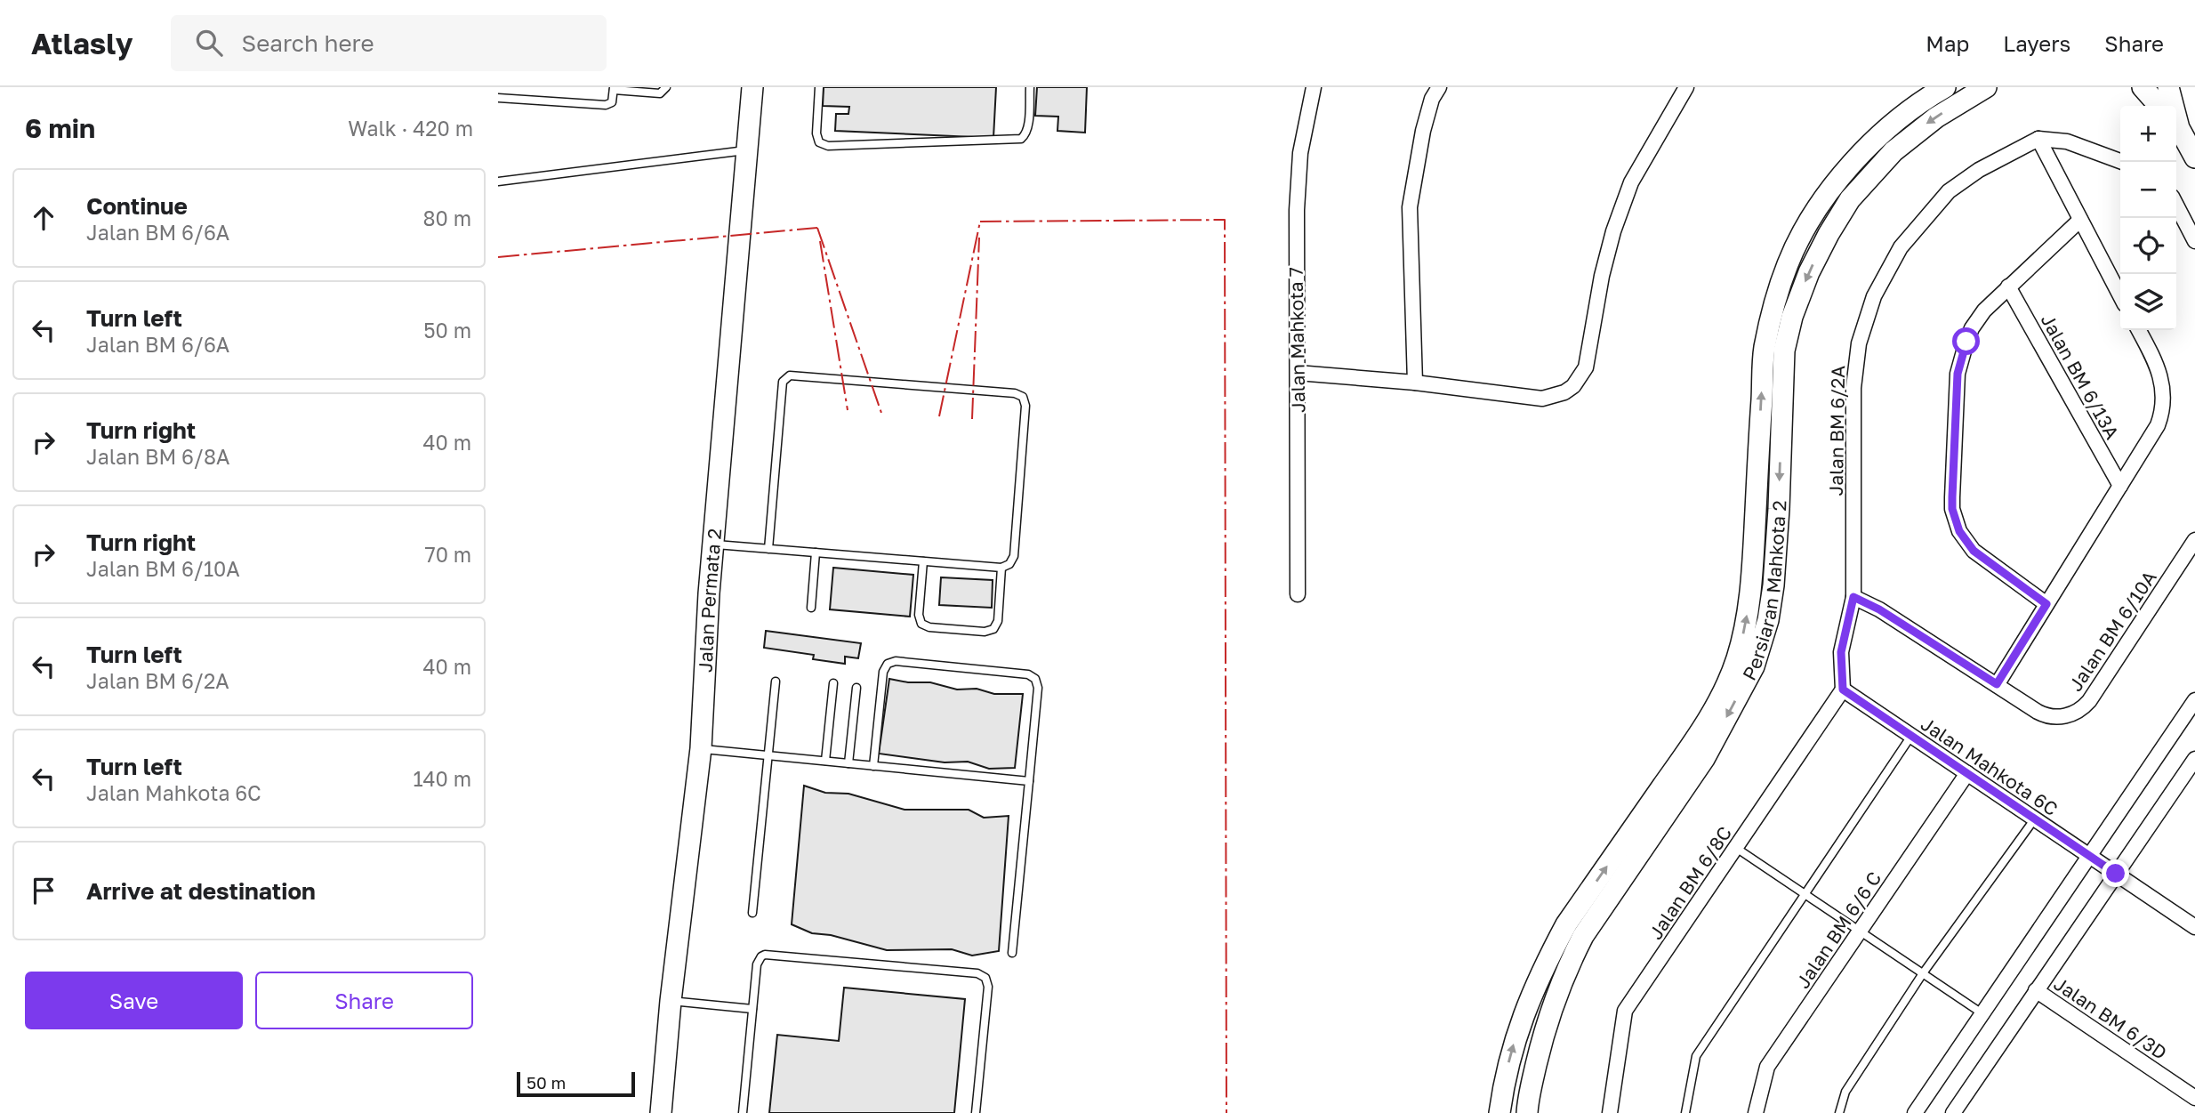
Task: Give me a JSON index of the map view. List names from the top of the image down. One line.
{"streets":{"main road":["Persiaran Mahkota 2","Jalan Permata 2"],"street":["Jalan Mahkota 7","Jalan BM 6/13A","Jalan BM 6/2A","Jalan BM 6/10A","Jalan Mahkota 6C","Jalan BM 6/8C","Jalan BM 6/6 C","Jalan BM 6/3D"]},"crossings":[["Jalan BM 6/2A","Jalan BM 6/10A"],["Jalan BM 6/2A","Jalan Mahkota 6C"],["Jalan BM 6/2A","Jalan BM 6/8C"],["Jalan Mahkota 6C","Jalan BM 6/8C"],["Jalan Mahkota 6C","Jalan BM 6/6 C"]],"scale_bar":"50 m","page":{"header":"Atlasly","search":"Search here","nav":["Map","Layers","Share"],"heading":["6 min","Walk · 420 m"],"map_buttons":["+","−"],"list":[["Continue","Jalan BM 6/6A","80 m"],["Turn left","Jalan BM 6/6A","50 m"],["Turn right","Jalan BM 6/8A","40 m"],["Turn right","Jalan BM 6/10A","70 m"],["Turn left","Jalan BM 6/2A","40 m"],["Turn left","Jalan Mahkota 6C","140 m"],"Arrive at destination"],"buttons":["Save","Share"],"scale":"50 m"}}
